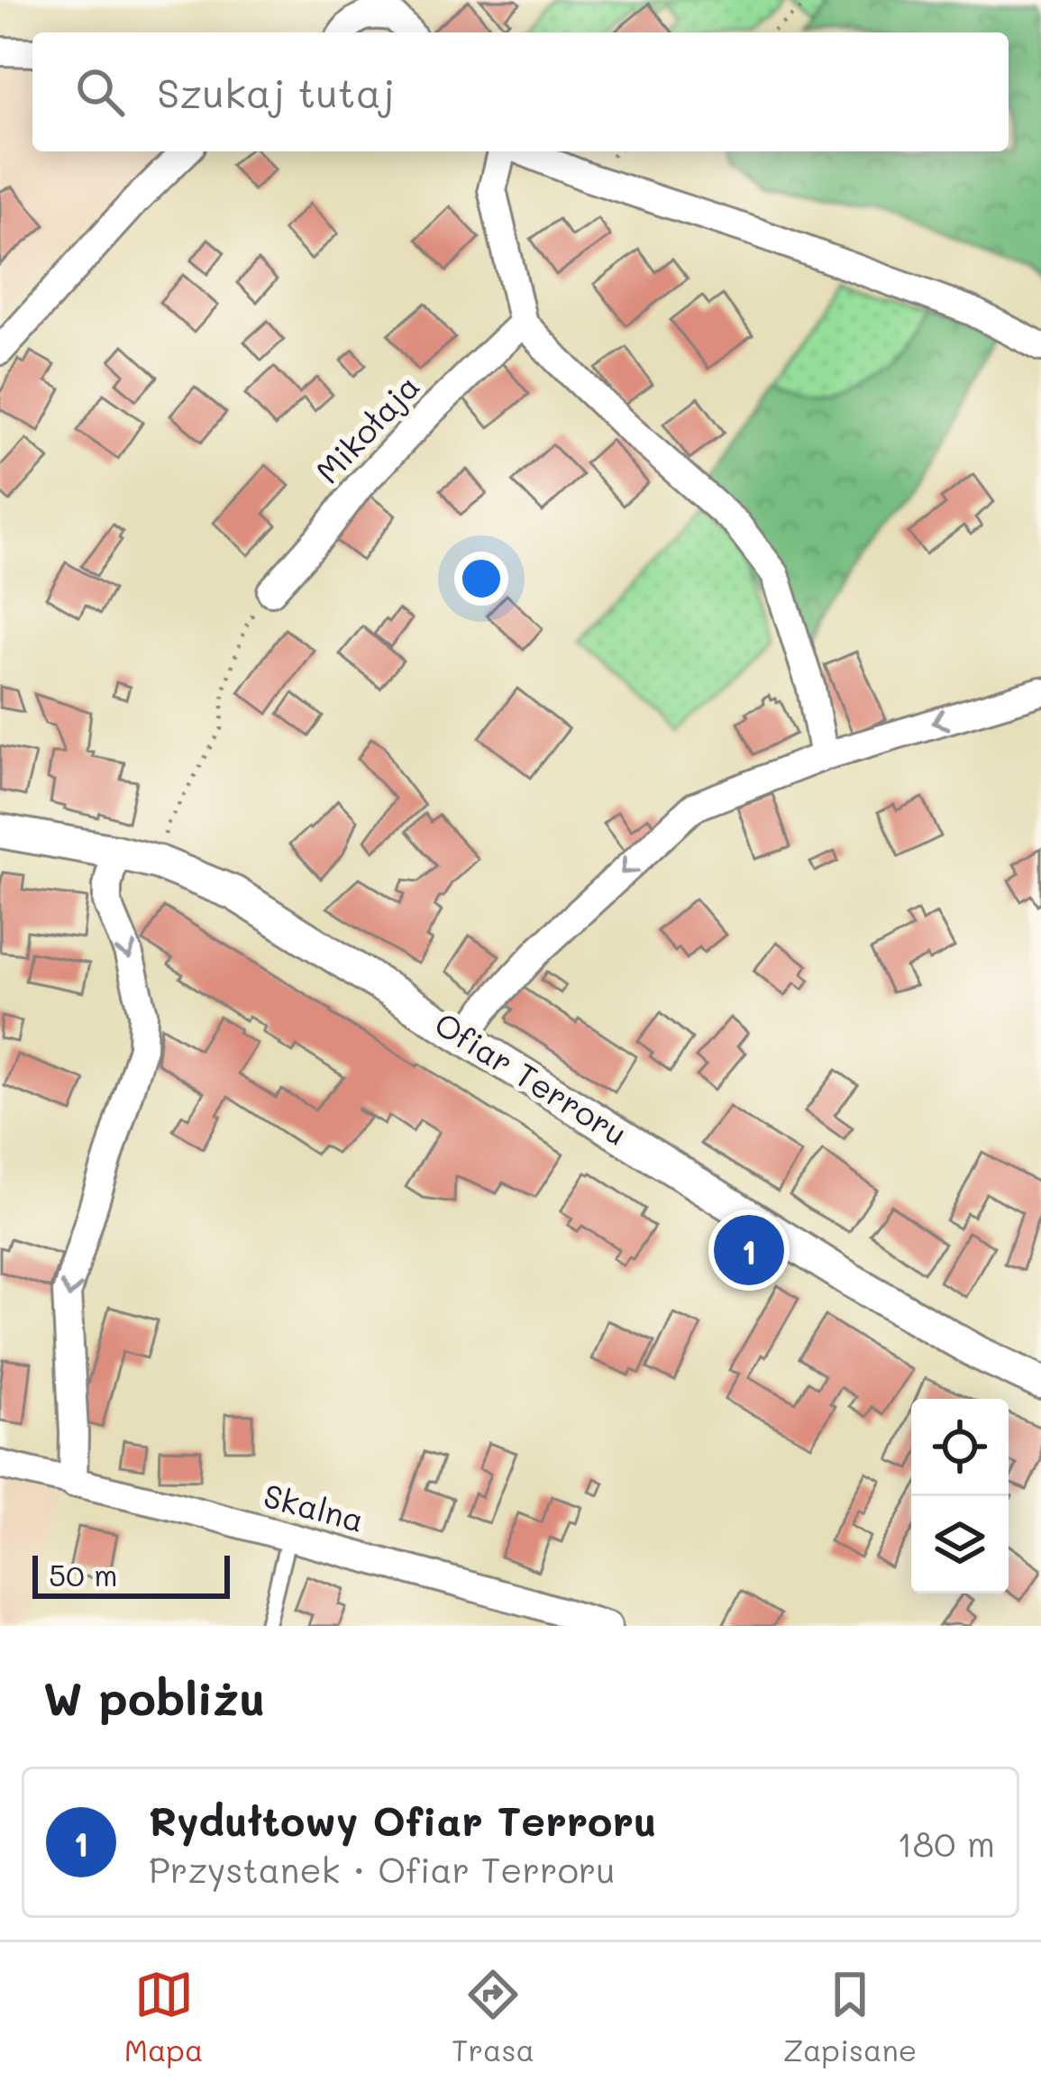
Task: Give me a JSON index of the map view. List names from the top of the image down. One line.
{"streets":{"street":["Mikołaja","Ofiar Terroru","Skalna"]},"scale_bar":"50 m","page":{"search":"Szukaj tutaj","pins":"1","scale":"50 m","heading":"W pobliżu","list":[{"mark":"1","name":"Rydułtowy Ofiar Terroru","note":"Przystanek · Ofiar Terroru","value":"180 m"}],"nav":["Mapa","Trasa","Zapisane"]}}
